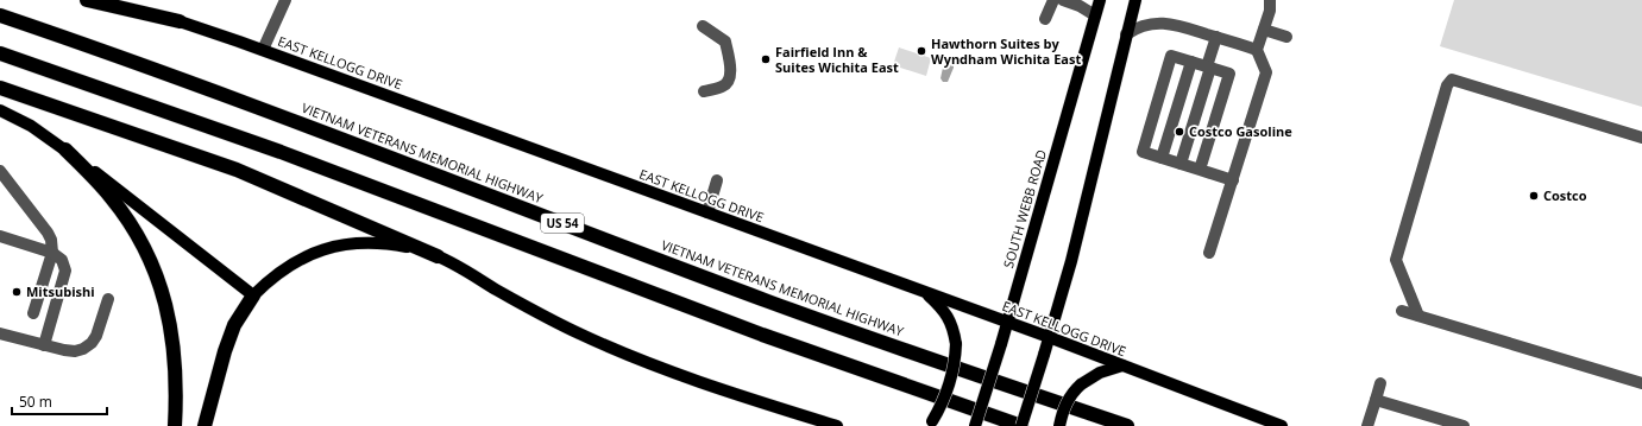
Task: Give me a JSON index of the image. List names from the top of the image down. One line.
{"streets":{"highway":["VIETNAM VETERANS MEMORIAL HIGHWAY","US 54"],"main road":["EAST KELLOGG DRIVE","SOUTH WEBB ROAD"]},"crossings":[["EAST KELLOGG DRIVE","SOUTH WEBB ROAD"]],"places":["Hawthorn Suites by Wyndham Wichita East","Fairfield Inn & Suites Wichita East","Costco Gasoline","Costco","Mitsubishi"],"scale_bar":"50 m"}
